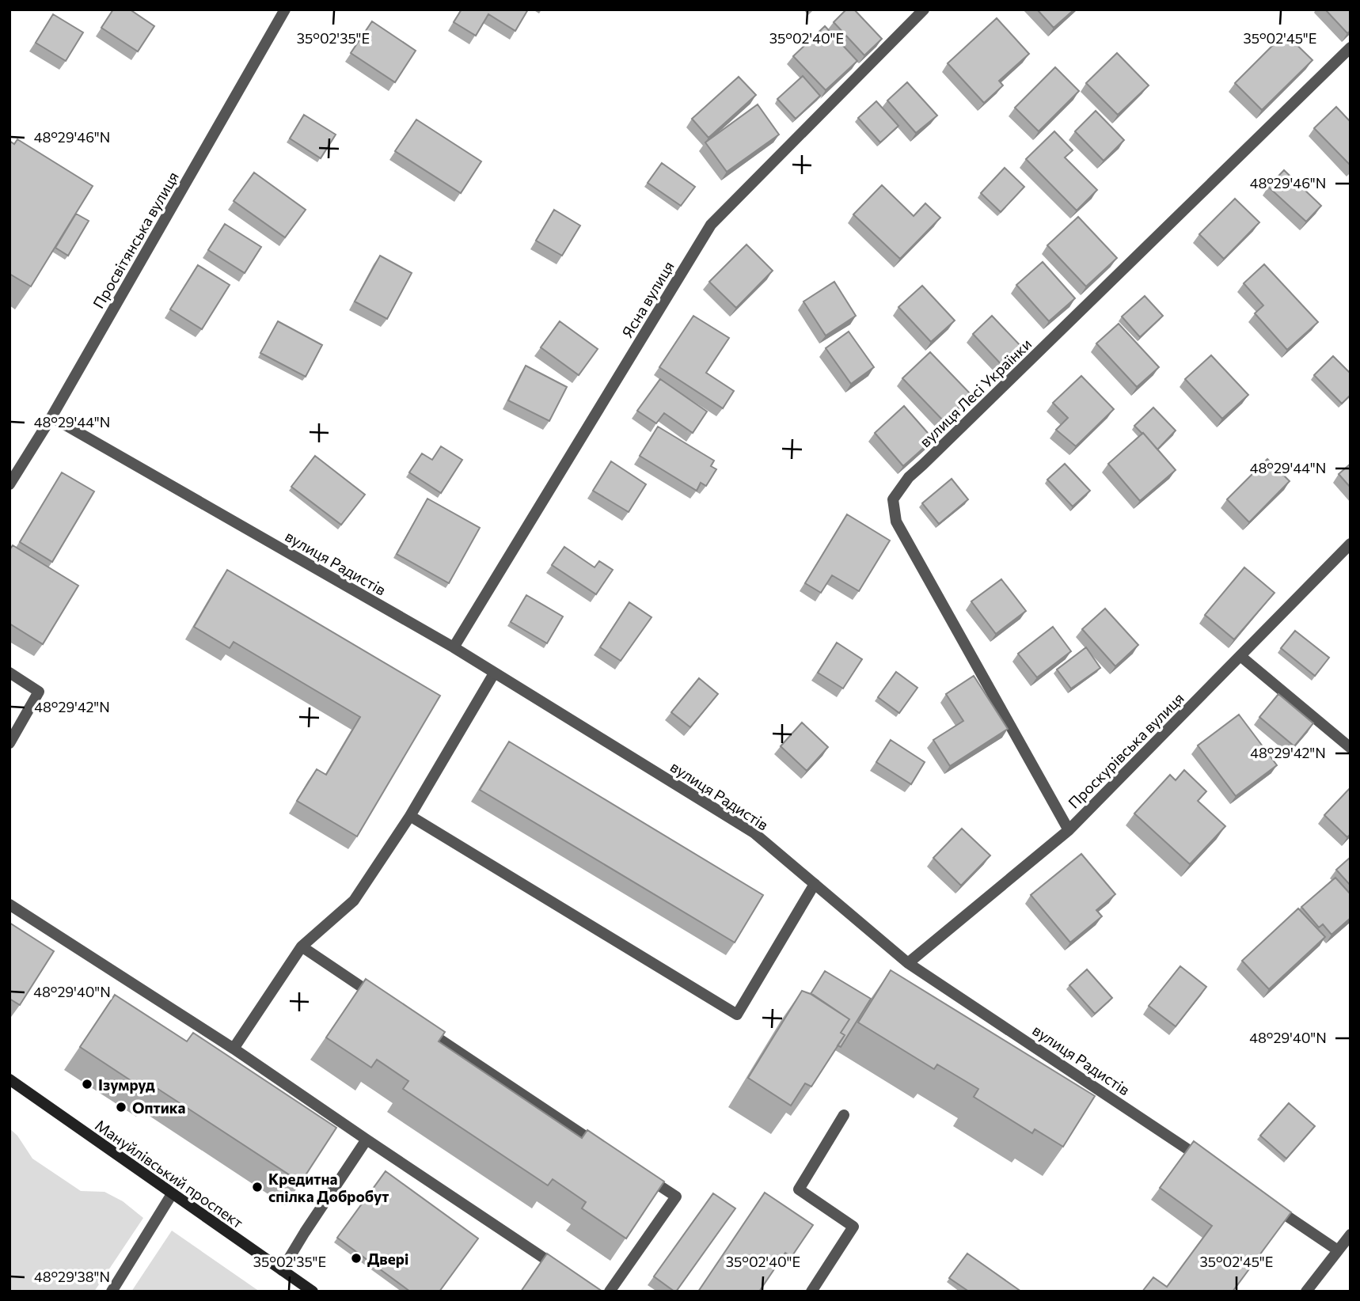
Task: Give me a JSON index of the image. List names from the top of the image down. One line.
{"streets":{"main road":["Мануйлівський проспект"],"street":["Просвітянська вулиця","Ясна вулиця","вулиця Лесі Українки","вулиця Радистів","Проскурівська вулиця"]},"crossings":[["Просвітянська вулиця","вулиця Радистів"],["Ясна вулиця","вулиця Радистів"],["вулиця Лесі Українки","Проскурівська вулиця"],["вулиця Радистів","Проскурівська вулиця"]],"places":["Ізумруд","Оптика","Кредитна спілка Добробут","Двері"],"coordinates":["35°02'35\"E","35°02'40\"E","35°02'45\"E","48°29'46\"N","48°29'44\"N","48°29'42\"N","48°29'40\"N","48°29'38\"N"]}
